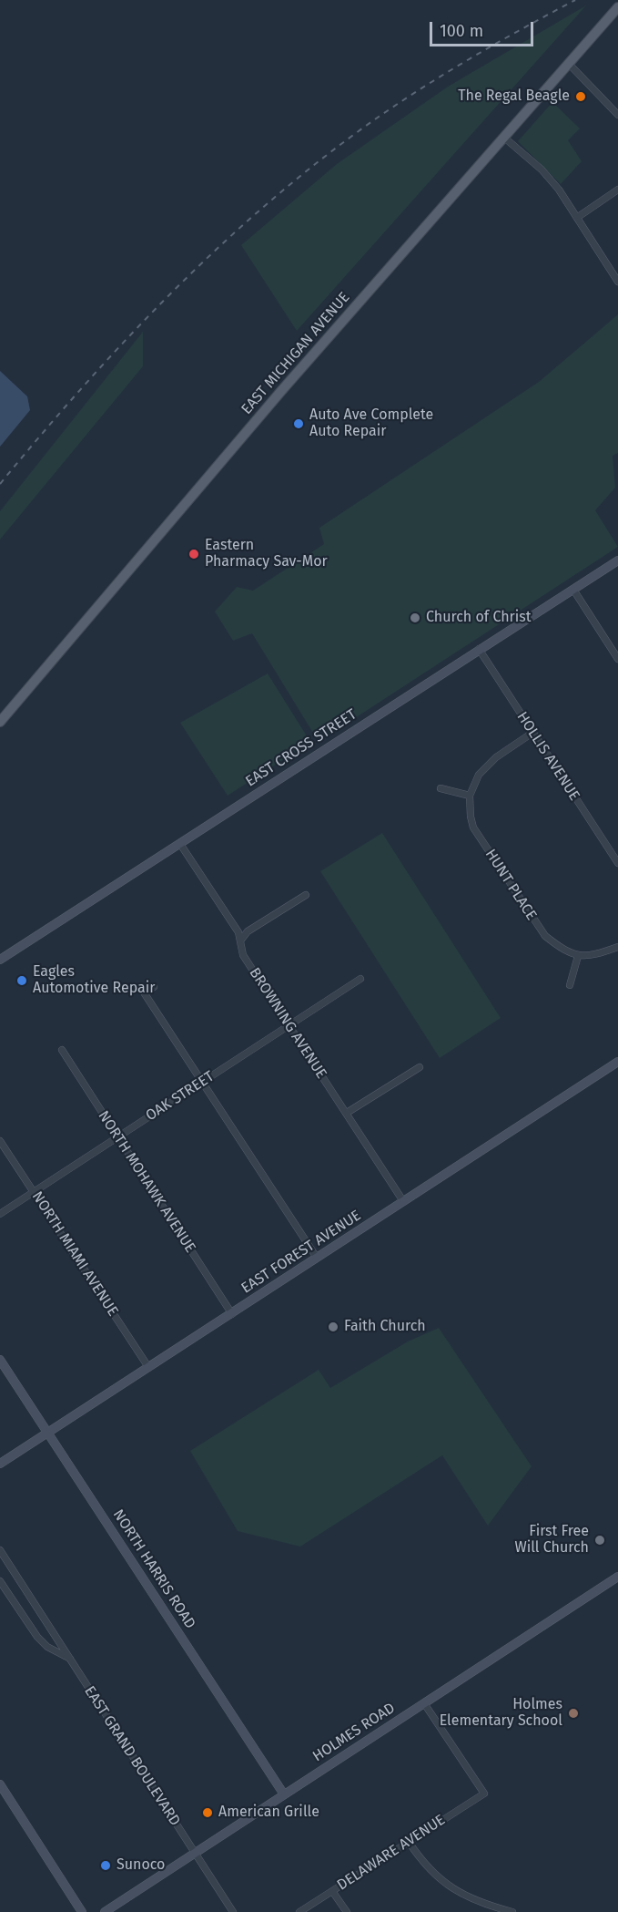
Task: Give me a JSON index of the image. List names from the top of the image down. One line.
{"streets":{"main road":["EAST MICHIGAN AVENUE"],"street":["EAST CROSS STREET","HOLLIS AVENUE","HUNT PLACE","BROWNING AVENUE","OAK STREET","NORTH MOHAWK AVENUE","EAST FOREST AVENUE","NORTH MIAMI AVENUE","NORTH HARRIS ROAD","HOLMES ROAD","EAST GRAND BOULEVARD","DELAWARE AVENUE"]},"crossings":[["EAST CROSS STREET","HOLLIS AVENUE"],["EAST CROSS STREET","BROWNING AVENUE"],["BROWNING AVENUE","OAK STREET"],["BROWNING AVENUE","EAST FOREST AVENUE"],["OAK STREET","NORTH MOHAWK AVENUE"],["OAK STREET","NORTH MIAMI AVENUE"],["NORTH MOHAWK AVENUE","EAST FOREST AVENUE"],["EAST FOREST AVENUE","NORTH MIAMI AVENUE"],["EAST FOREST AVENUE","NORTH HARRIS ROAD"],["NORTH HARRIS ROAD","HOLMES ROAD"],["HOLMES ROAD","EAST GRAND BOULEVARD"],["HOLMES ROAD","DELAWARE AVENUE"]],"places":["The Regal Beagle","Auto Ave Complete Auto Repair","Eastern Pharmacy Sav-Mor","Church of Christ","Eagles Automotive Repair","Faith Church","First Free Will Church","Holmes Elementary School","American Grille","Sunoco"],"scale_bar":"100 m"}
